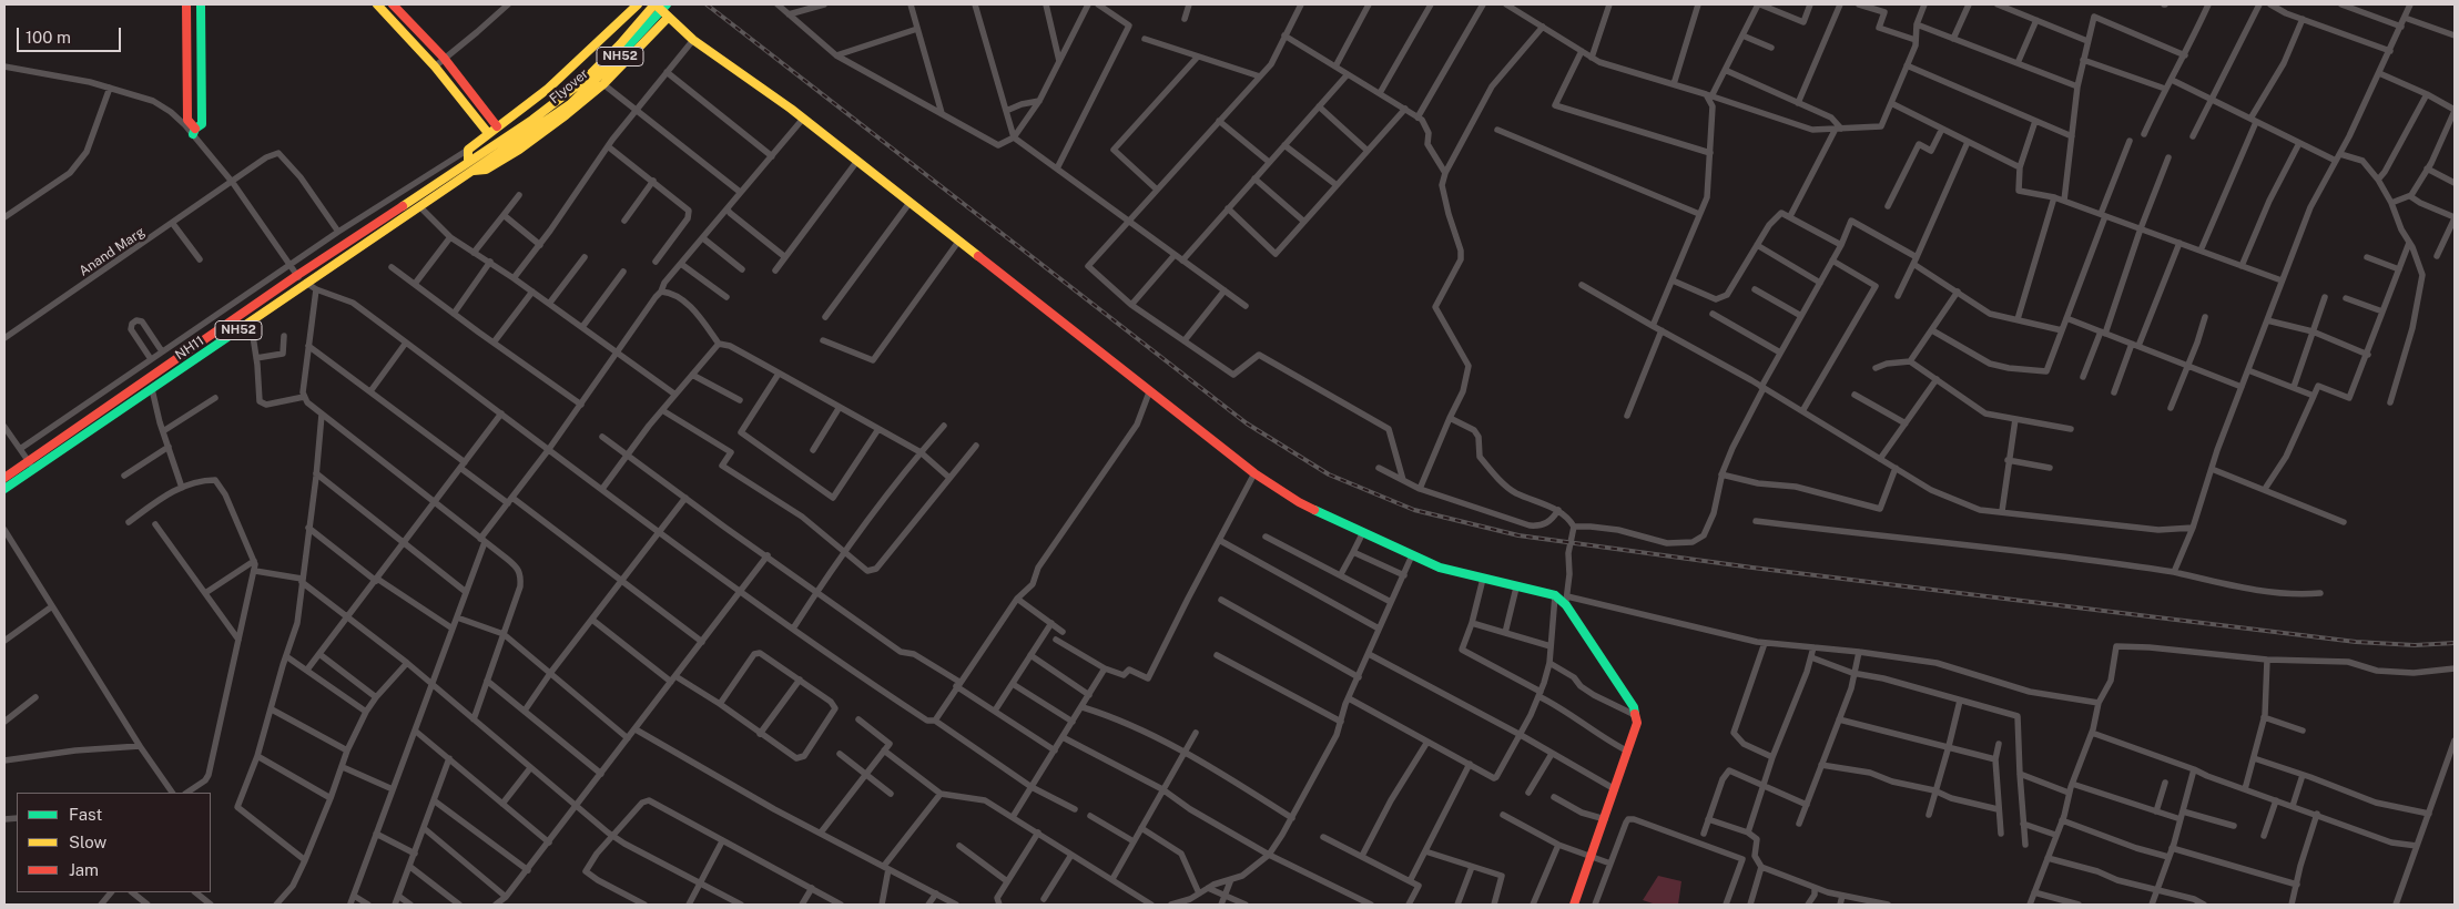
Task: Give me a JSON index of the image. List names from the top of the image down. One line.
{"streets":{"main road":["NH52","Flyover","NH11"],"street":["Anand Marg"]},"crossings":[["NH52","Flyover"],["NH52","NH11"],["Flyover","NH11"]],"legend":["Fast","Slow","Jam"],"scale_bar":"100 m"}
